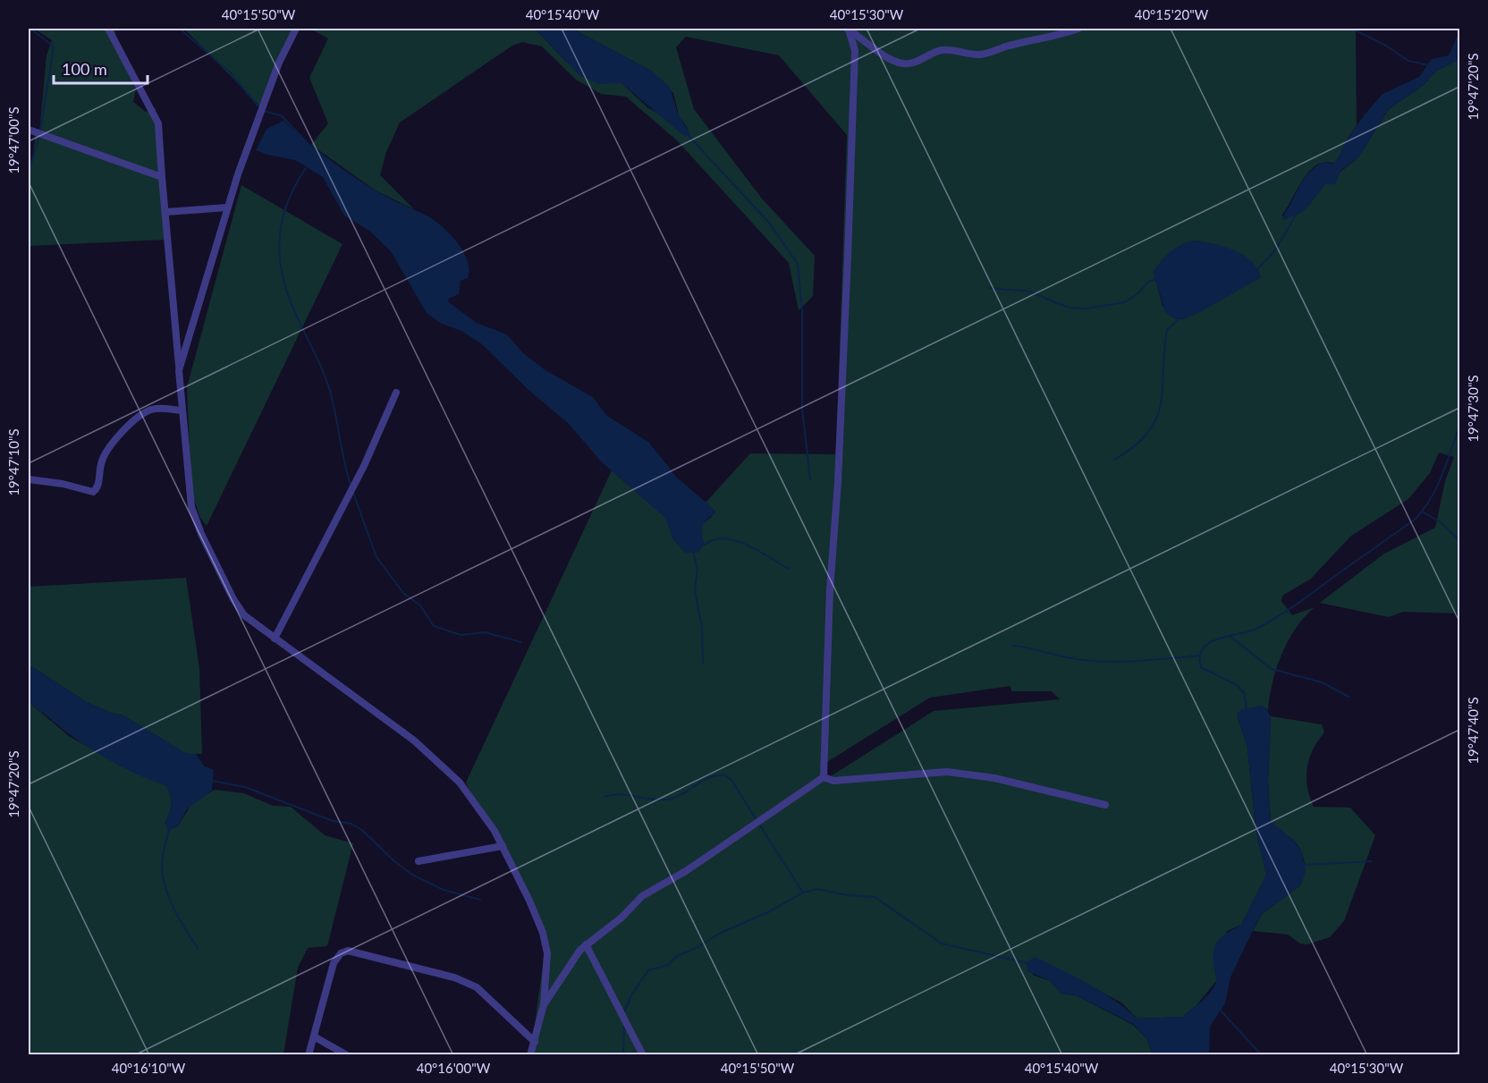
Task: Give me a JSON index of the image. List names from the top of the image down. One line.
{"scale_bar":"100 m","coordinates":["40°15'50\"W","40°15'40\"W","40°15'30\"W","40°15'20\"W","19°47'20\"S","19°47'00\"S","19°47'30\"S","19°47'10\"S","19°47'40\"S","40°16'10\"W","40°16'00\"W"]}
